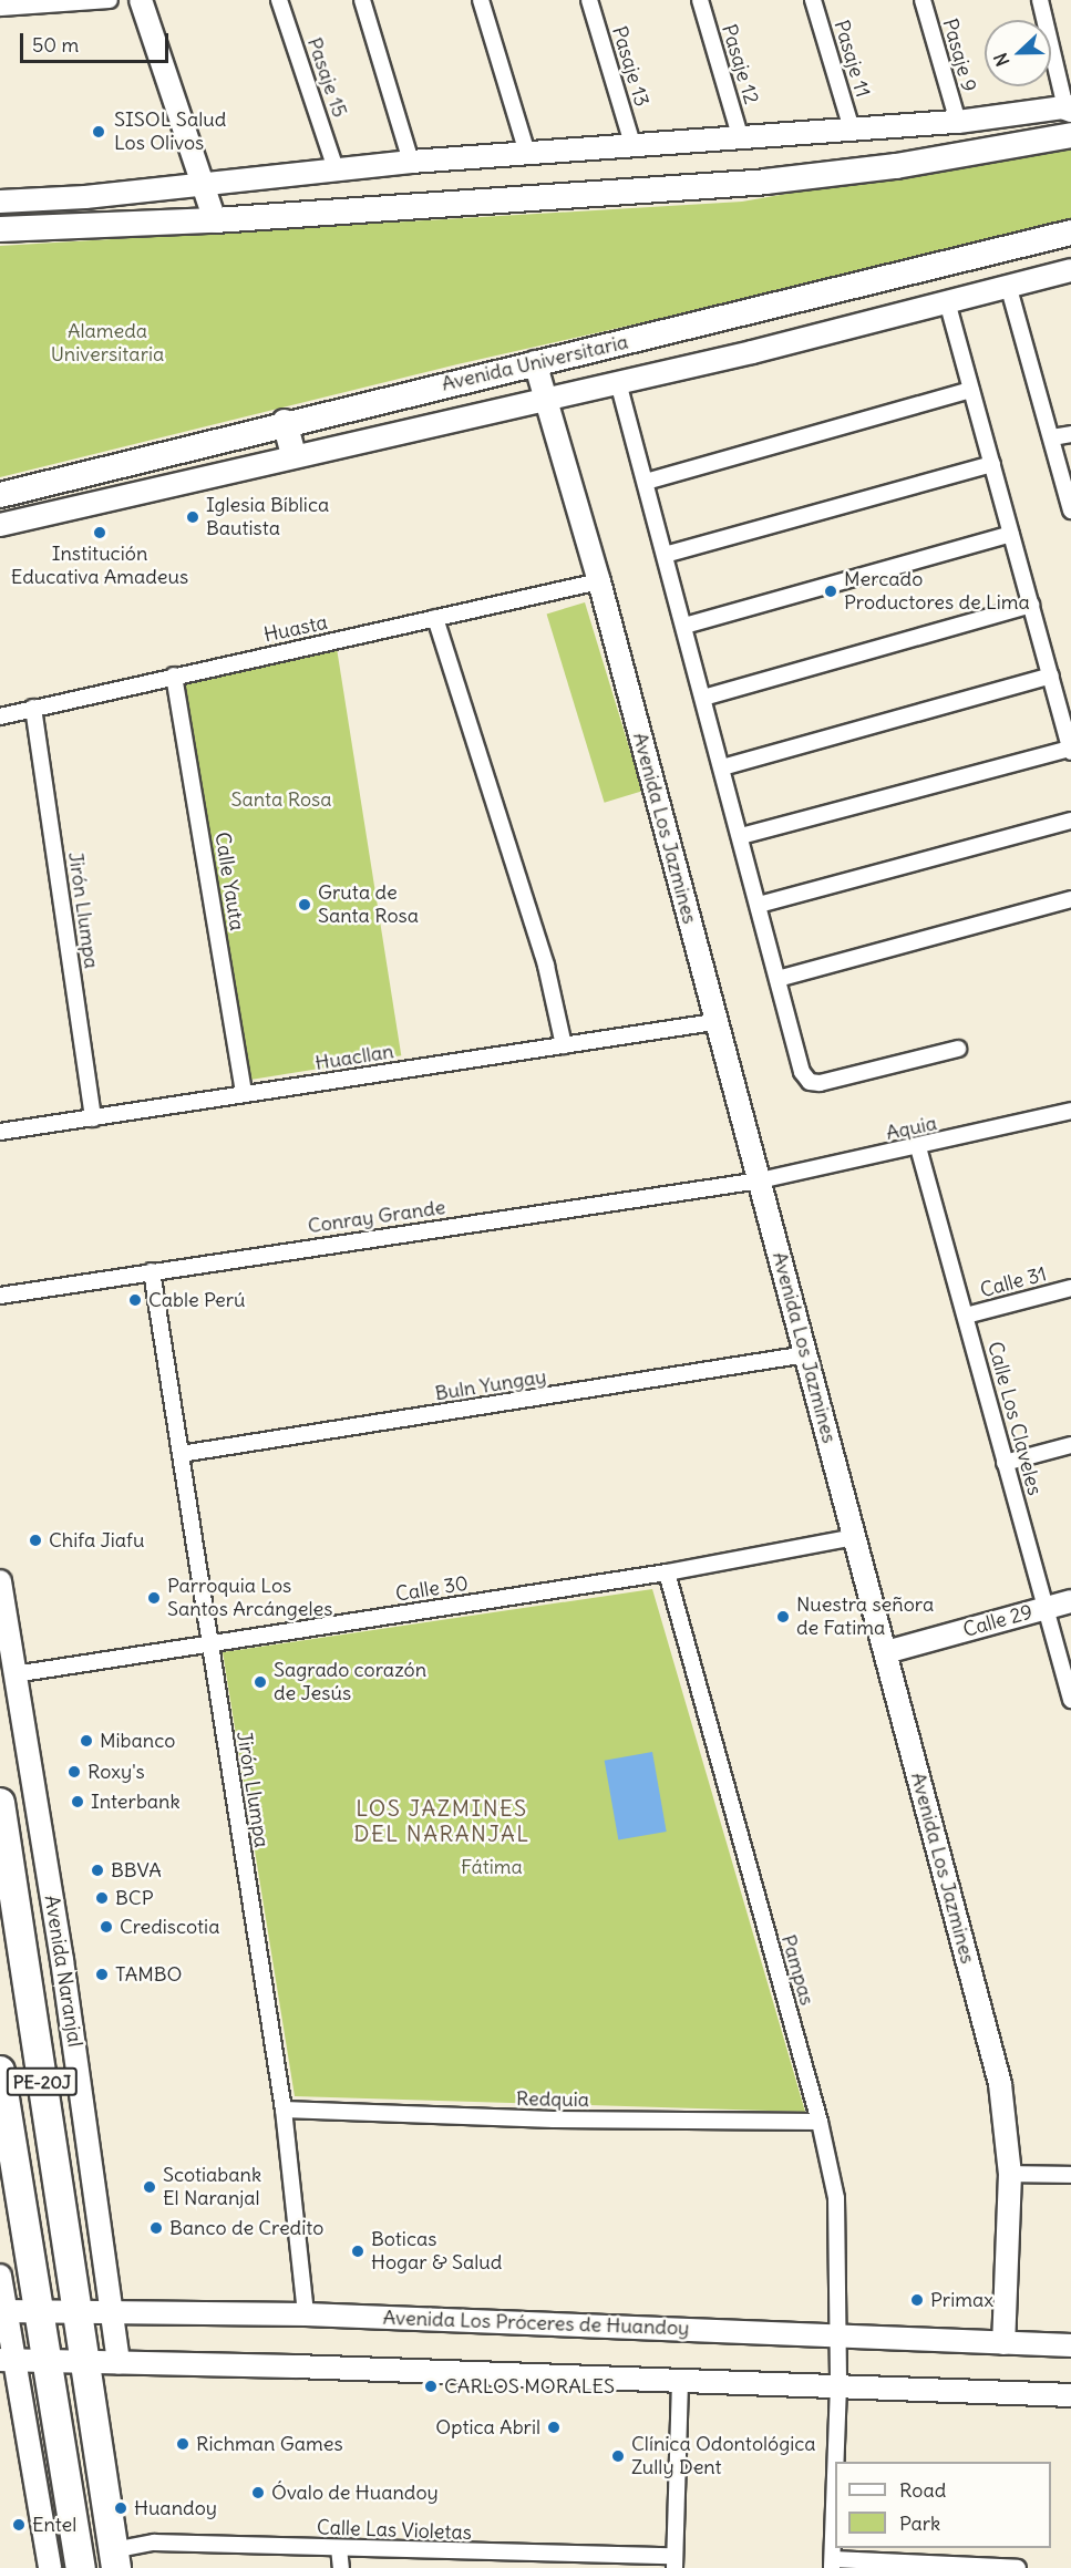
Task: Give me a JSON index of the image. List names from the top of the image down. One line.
{"streets":{"highway":["Avenida Naranjal","PE-20J"],"main road":["Avenida Universitaria","Avenida Los Jazmines","Calle 29","Avenida Los Próceres de Huandoy"],"street":["Pasaje 9","Pasaje 11","Pasaje 12","Pasaje 13","Pasaje 15","Huasta","Calle Yauta","Jirón Llumpa","Huacllan","Aquia","Conray Grande","Calle 31","Buln Yungay","Calle Los Claveles","Calle 30","Pampas","Redquia","Calle Las Violetas"]},"crossings":[["Avenida Universitaria","Avenida Los Jazmines"],["Huasta","Avenida Los Jazmines"],["Huasta","Calle Yauta"],["Huasta","Jirón Llumpa"],["Avenida Los Jazmines","Huacllan"],["Avenida Los Jazmines","Aquia"],["Avenida Los Jazmines","Conray Grande"],["Avenida Los Jazmines","Buln Yungay"],["Avenida Los Jazmines","Calle 30"],["Avenida Los Jazmines","Calle 29"],["Avenida Los Jazmines","Avenida Los Próceres de Huandoy"],["Calle Yauta","Huacllan"],["Jirón Llumpa","Huacllan"],["Jirón Llumpa","Conray Grande"],["Jirón Llumpa","Buln Yungay"],["Jirón Llumpa","Calle 30"],["Jirón Llumpa","Redquia"],["Jirón Llumpa","Avenida Los Próceres de Huandoy"],["Aquia","Conray Grande"],["Aquia","Calle Los Claveles"],["Calle 31","Calle Los Claveles"],["Calle Los Claveles","Calle 29"],["Calle 30","Pampas"],["Calle 30","Avenida Naranjal"],["Pampas","Redquia"],["Pampas","Avenida Los Próceres de Huandoy"],["Avenida Naranjal","Avenida Los Próceres de Huandoy"],["Avenida Naranjal","Calle Las Violetas"],["PE-20J","Avenida Los Próceres de Huandoy"]],"districts":["LOS JAZMINES DEL NARANJAL"],"parks":["Alameda Universitaria","Santa Rosa","Fátima"],"places":["SISOL Salud Los Olivos","Iglesia Bíblica Bautista","Institución Educativa Amadeus","Mercado Productores de Lima","Gruta de Santa Rosa","Cable Perú","Chifa Jiafu","Parroquia Los Santos Arcángeles","Nuestra señora de Fatima","Sagrado corazón de Jesús","Mibanco","Roxy's","Interbank","BBVA","BCP","Crediscotia","TAMBO","Scotiabank El Naranjal","Banco de Credito","Boticas Hogar & Salud","Primax","CARLOS MORALES","Optica Abril","Richman Games","Clínica Odontológica Zully Dent","Óvalo de Huandoy","Huandoy","Entel"],"legend":["Road","Park"],"scale_bar":"50 m","north":"left"}
